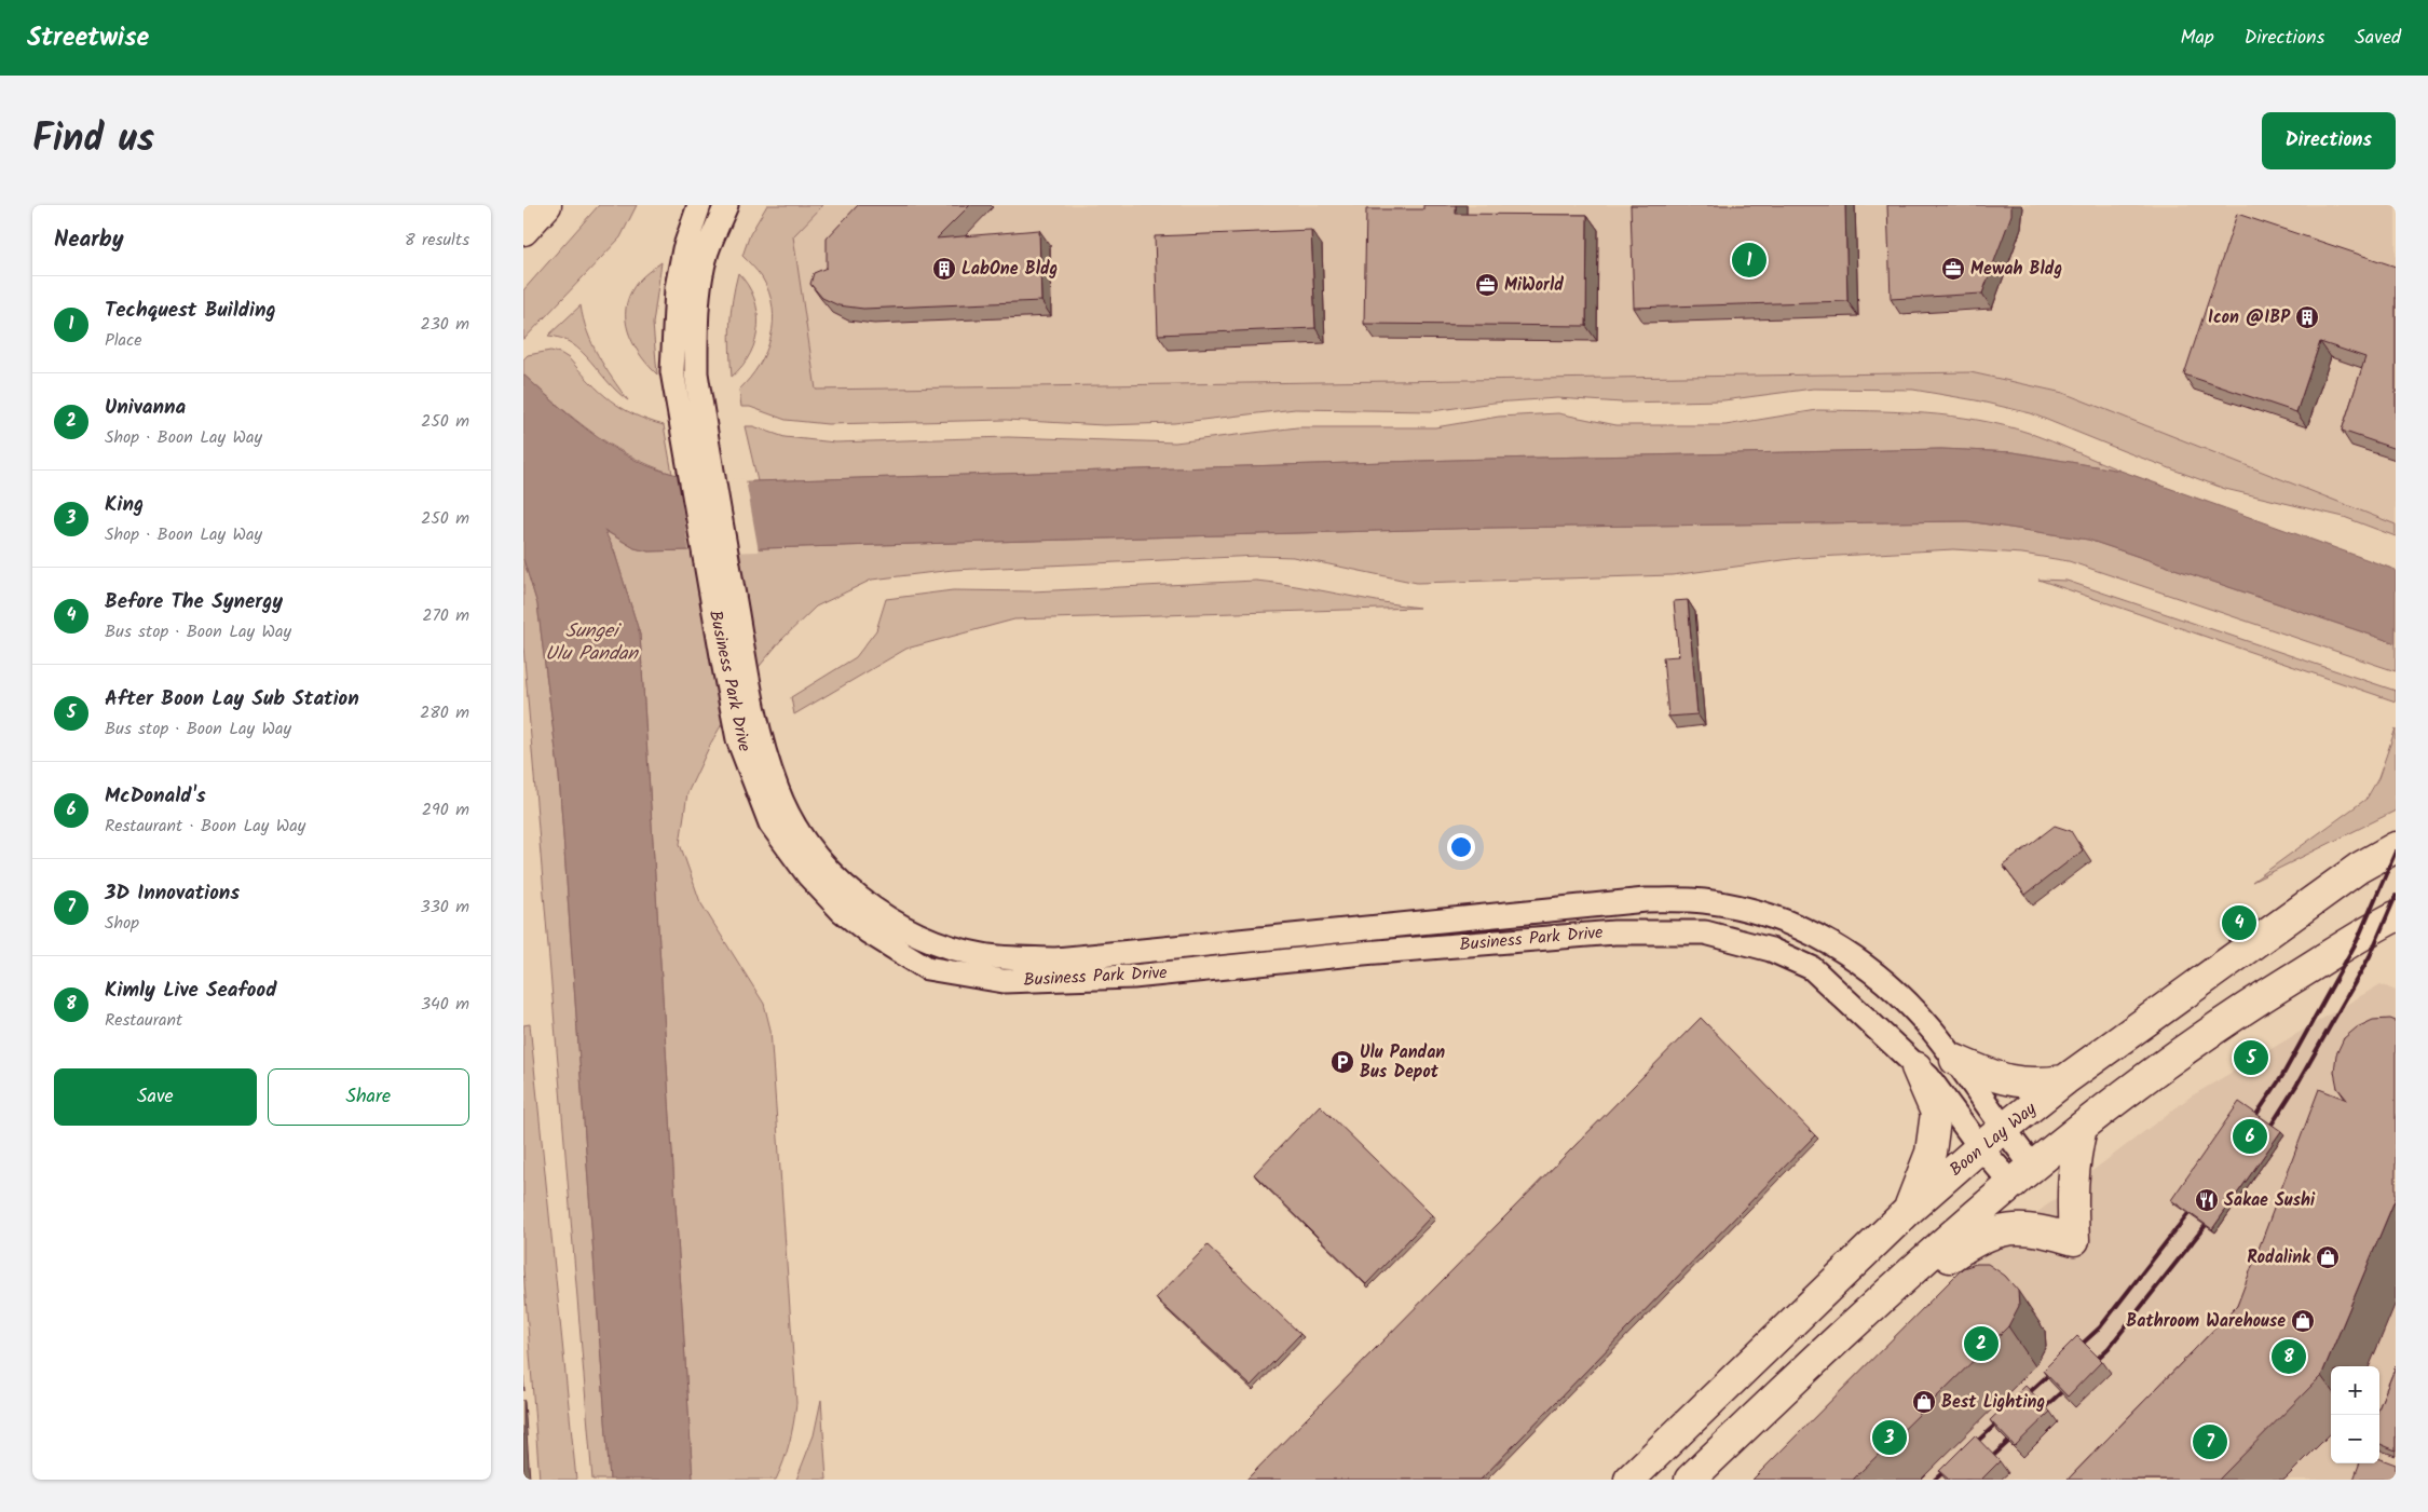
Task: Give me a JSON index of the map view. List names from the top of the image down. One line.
{"streets":{"main road":["Boon Lay Way"],"street":["Business Park Drive"]},"crossings":[["Business Park Drive","Boon Lay Way"]],"water":["Sungei Ulu Pandan"],"places":{"building":["LabOne Bldg","Icon @IBP"],"office":["Mewah Bldg","MiWorld"],"parking":["Ulu Pandan Bus Depot"],"restaurant":["Sakae Sushi"],"shop":["Rodalink","Bathroom Warehouse","Best Lighting"]},"page":{"header":"Streetwise","nav":["Map","Directions","Saved"],"title":"Find us","buttons":["Directions",["Save","Share"]],"heading":["Nearby","8 results"],"pins":["1","4","5","6","2","8","3","7"],"list":[{"mark":"1","name":"Techquest Building","note":"Place","value":"230 m"},{"mark":"2","name":"Univanna","note":"Shop · Boon Lay Way","value":"250 m"},{"mark":"3","name":"King","note":"Shop · Boon Lay Way","value":"250 m"},{"mark":"4","name":"Before The Synergy","note":"Bus stop · Boon Lay Way","value":"270 m"},{"mark":"5","name":"After Boon Lay Sub Station","note":"Bus stop · Boon Lay Way","value":"280 m"},{"mark":"6","name":"McDonald's","note":"Restaurant · Boon Lay Way","value":"290 m"},{"mark":"7","name":"3D Innovations","note":"Shop","value":"330 m"},{"mark":"8","name":"Kimly Live Seafood","note":"Restaurant","value":"340 m"}],"map_buttons":["+","−"]}}
